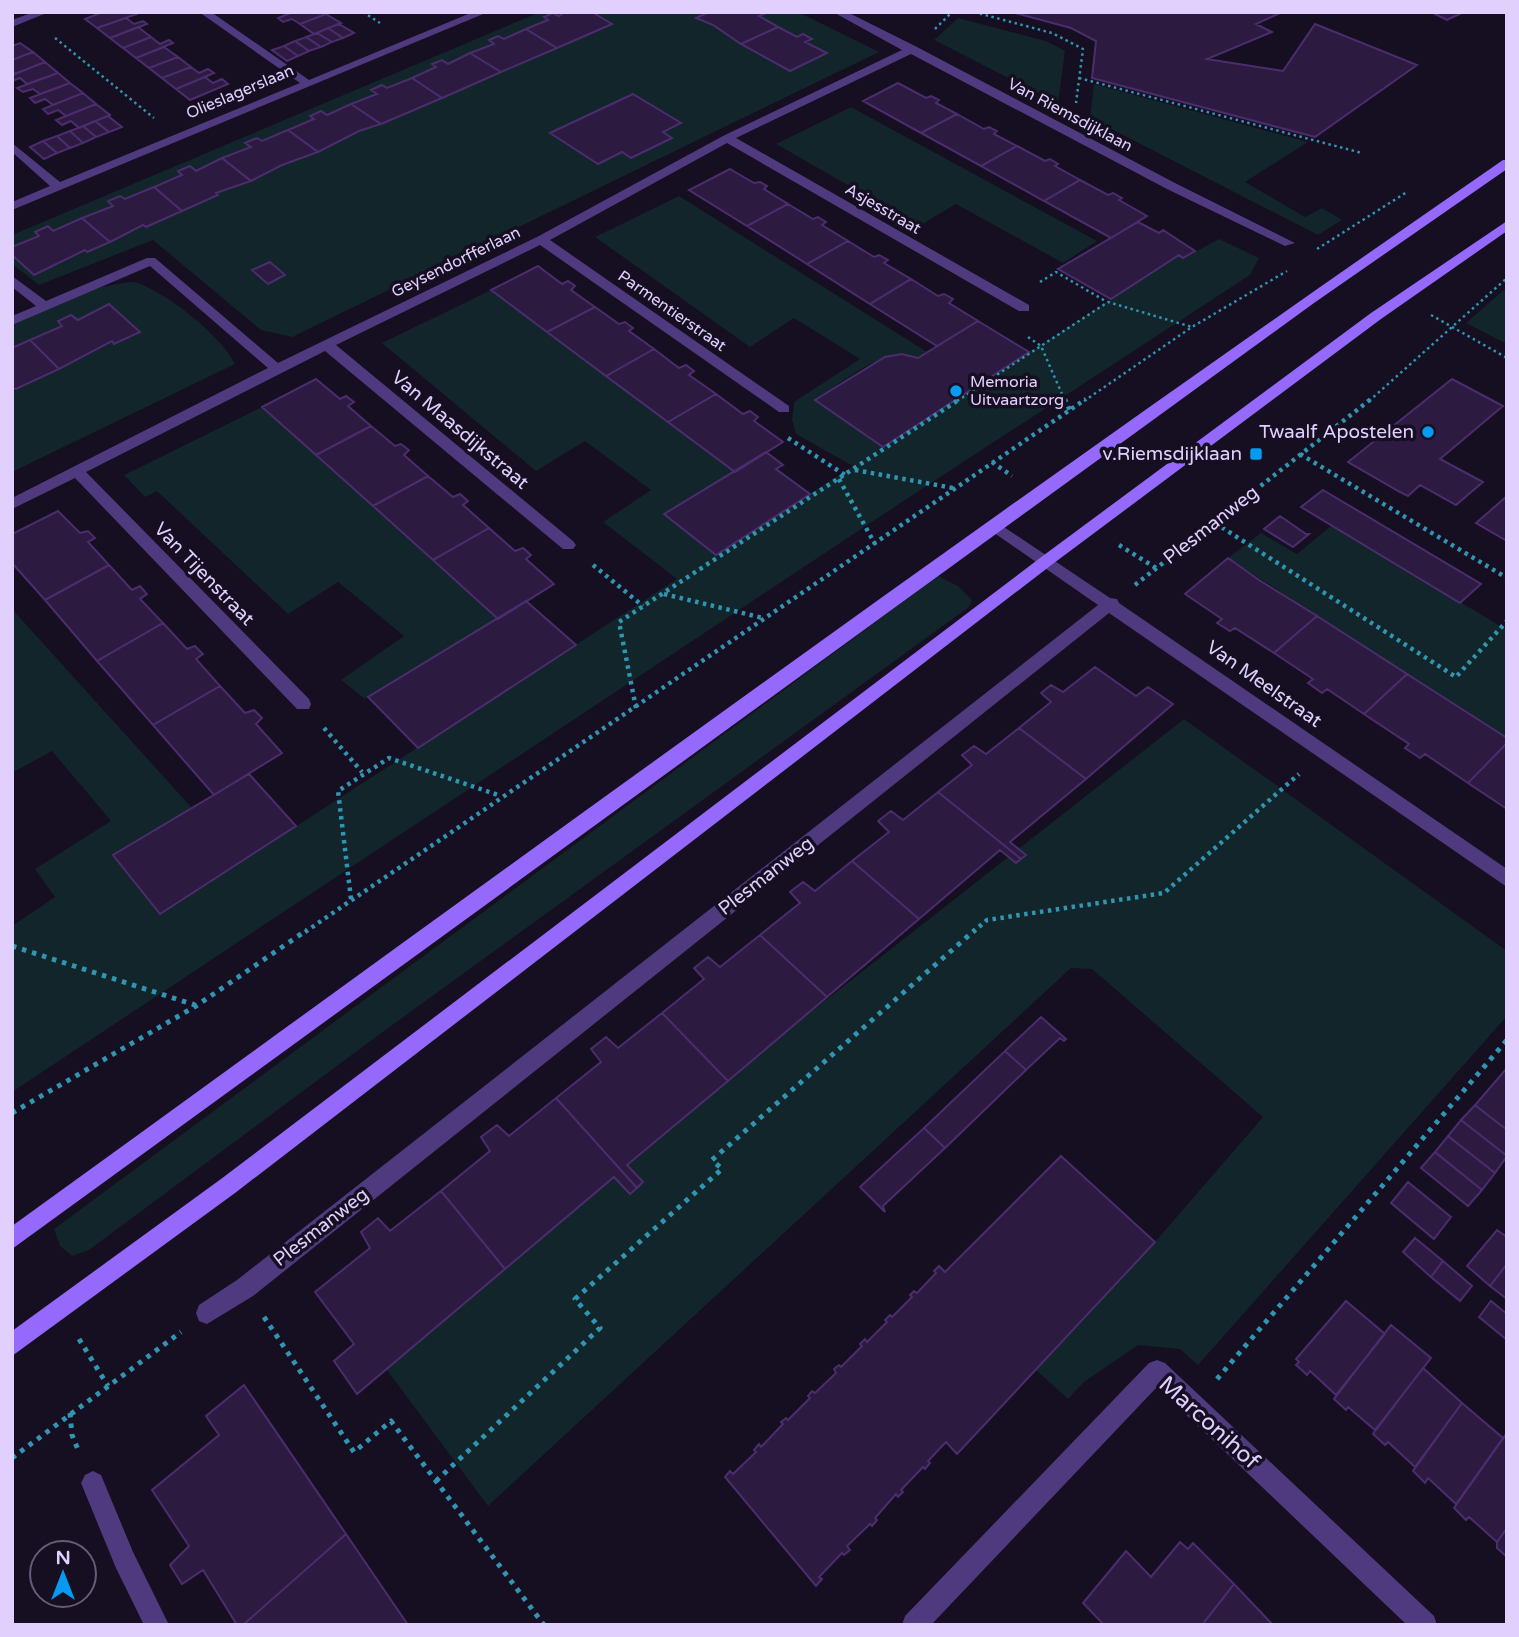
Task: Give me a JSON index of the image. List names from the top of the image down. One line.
{"streets":{"street":["Olieslagerslaan","Van Riemsdijklaan","Asjesstraat","Geysendorfferlaan","Parmentierstraat","Van Maasdijkstraat","Plesmanweg","Van Tijenstraat","Van Meelstraat","Marconihof"]},"crossings":[["Van Riemsdijklaan","Geysendorfferlaan"],["Asjesstraat","Geysendorfferlaan"],["Geysendorfferlaan","Parmentierstraat"],["Geysendorfferlaan","Van Maasdijkstraat"],["Geysendorfferlaan","Van Tijenstraat"],["Plesmanweg","Van Meelstraat"]],"places":{"other":["Memoria Uitvaartzorg","Twaalf Apostelen"],"transit":["v.Riemsdijklaan"]},"north":"top"}
